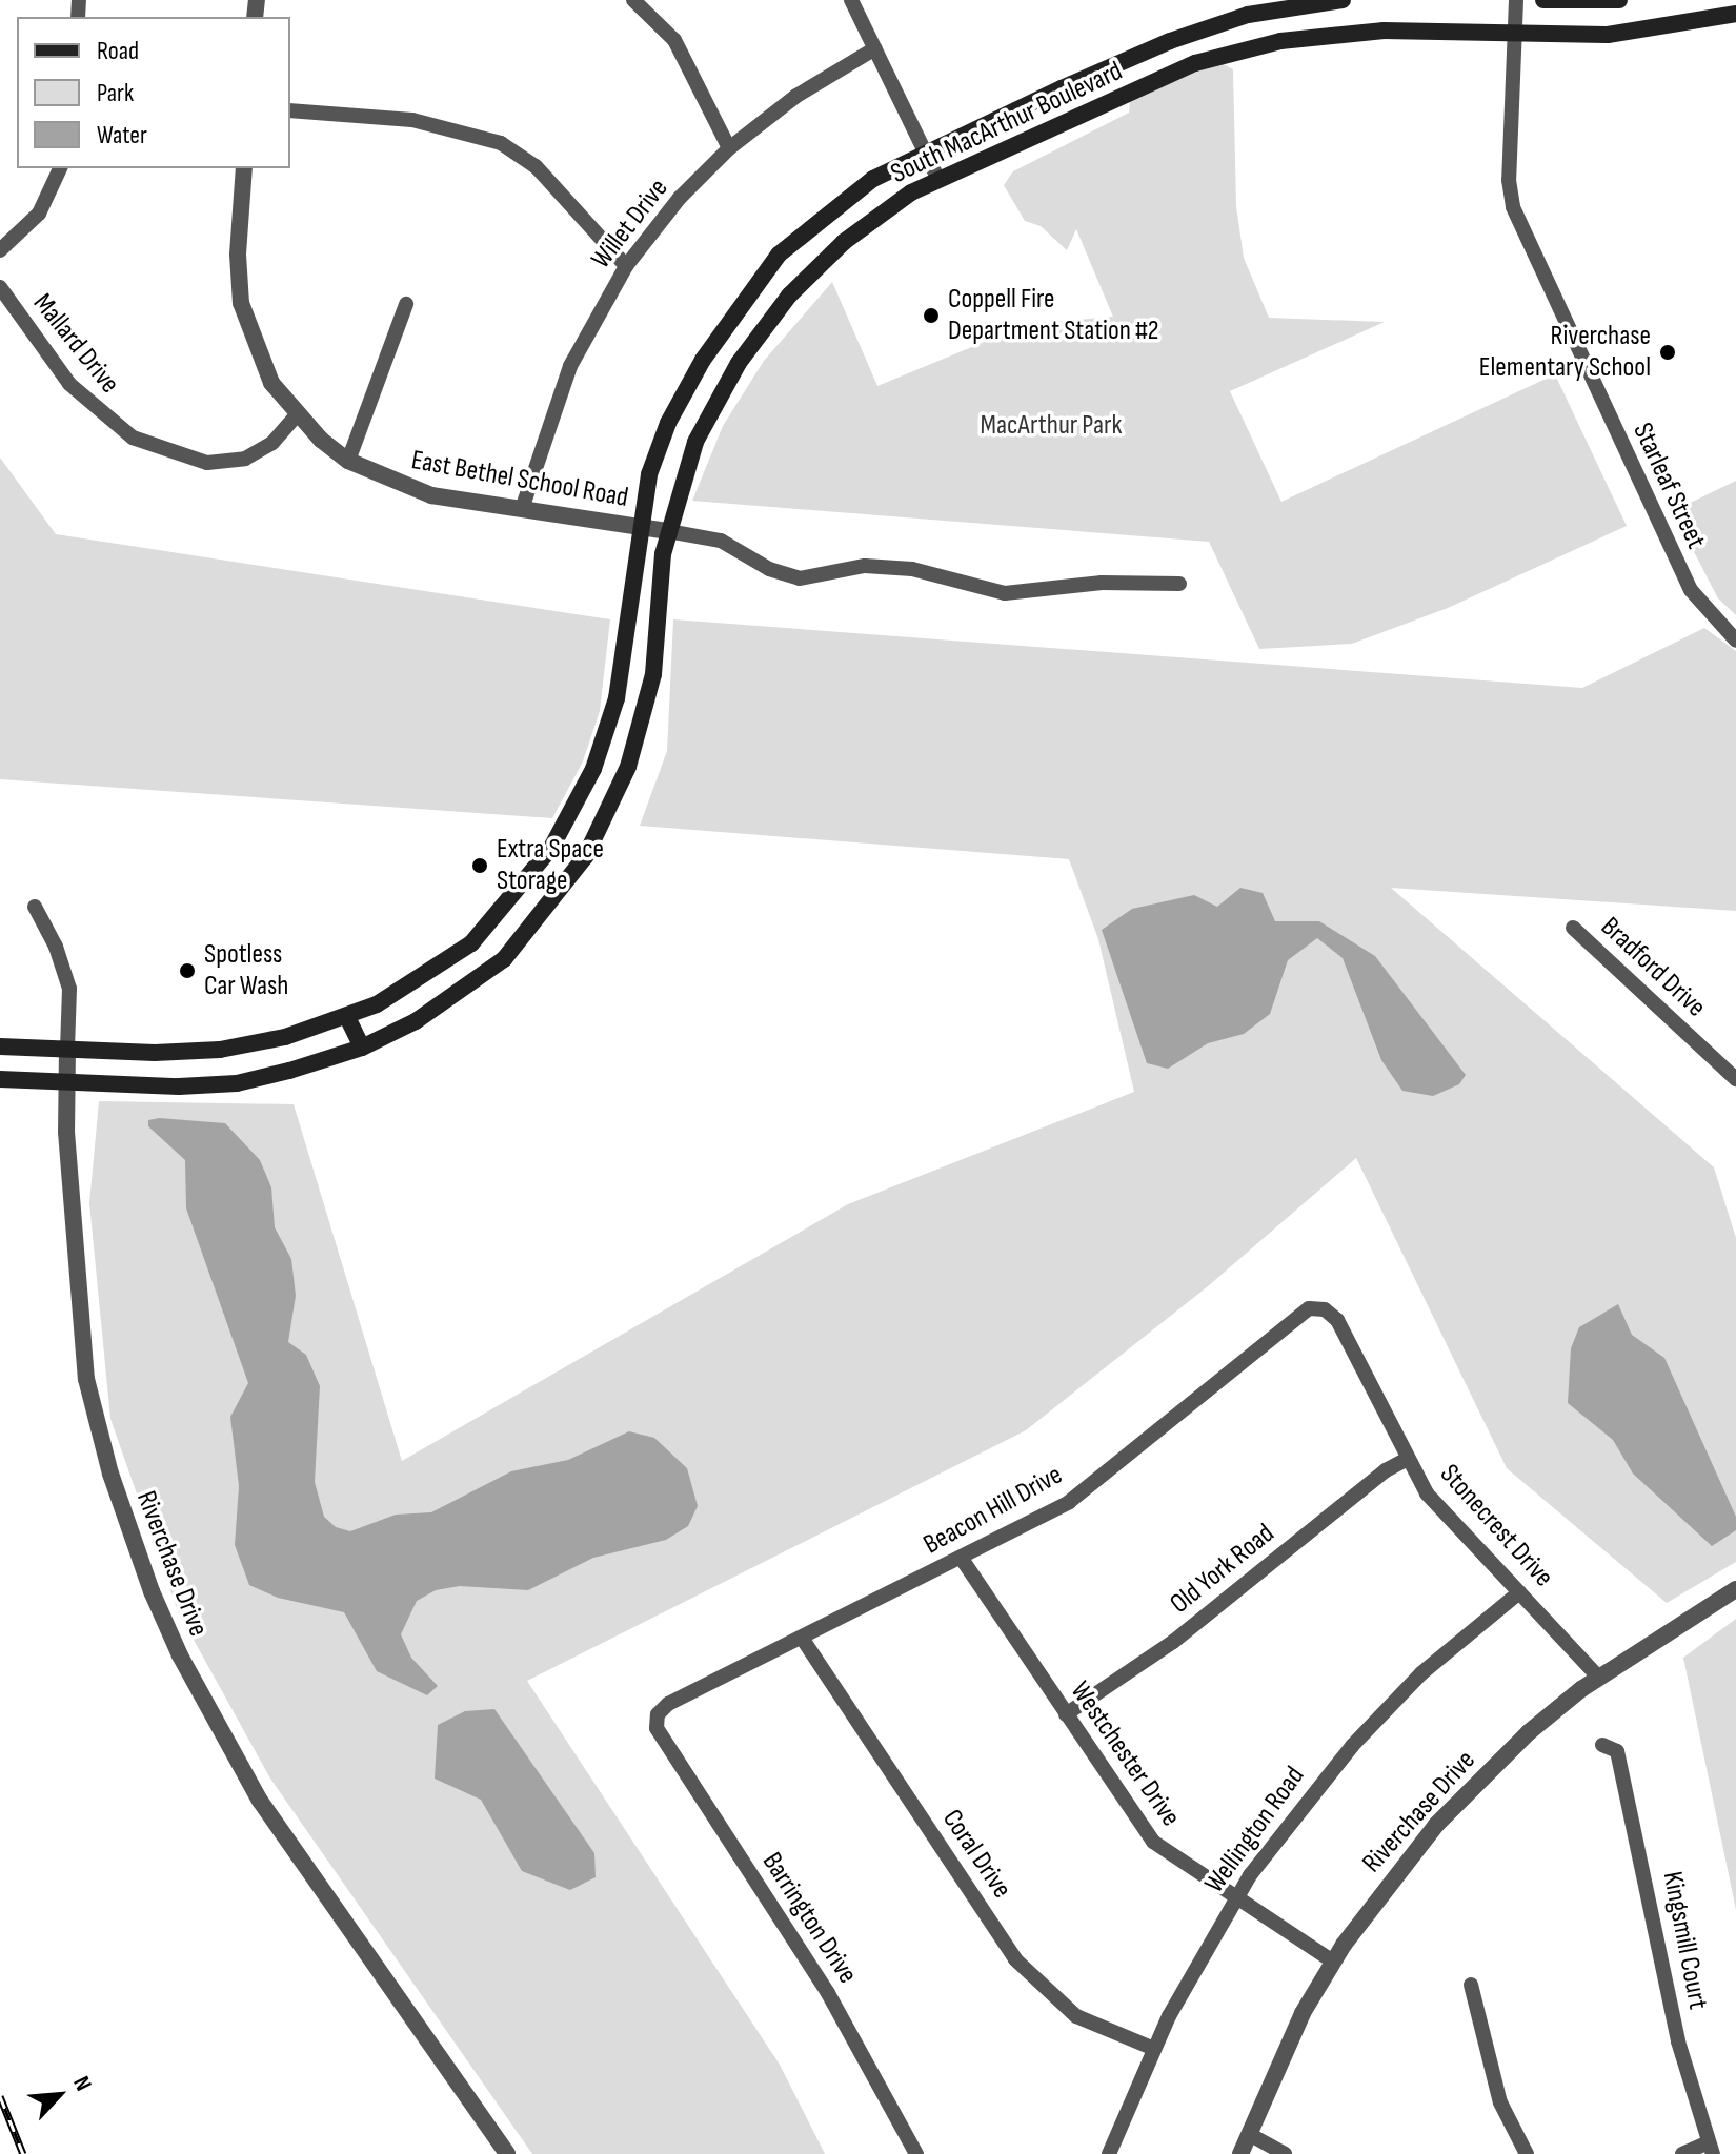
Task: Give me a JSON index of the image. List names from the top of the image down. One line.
{"streets":{"main road":["South MacArthur Boulevard"],"street":["Willet Drive","Mallard Drive","East Bethel School Road","Starleaf Street","Bradford Drive","Beacon Hill Drive","Stonecrest Drive","Riverchase Drive","Old York Road","Westchester Drive","Wellington Road","Coral Drive","Barrington Drive","Kingsmill Court"]},"crossings":[["South MacArthur Boulevard","East Bethel School Road"],["South MacArthur Boulevard","Starleaf Street"],["South MacArthur Boulevard","Riverchase Drive"],["Willet Drive","East Bethel School Road"],["Mallard Drive","East Bethel School Road"],["Beacon Hill Drive","Stonecrest Drive"],["Beacon Hill Drive","Westchester Drive"],["Beacon Hill Drive","Coral Drive"],["Beacon Hill Drive","Barrington Drive"],["Stonecrest Drive","Riverchase Drive"],["Stonecrest Drive","Old York Road"],["Stonecrest Drive","Wellington Road"],["Riverchase Drive","Westchester Drive"],["Old York Road","Westchester Drive"],["Westchester Drive","Wellington Road"],["Wellington Road","Coral Drive"]],"parks":["MacArthur Park"],"places":["Coppell Fire Department Station #2","Riverchase Elementary School","Extra Space Storage","Spotless Car Wash"],"legend":["Road","Park","Water"],"north":"top right"}
